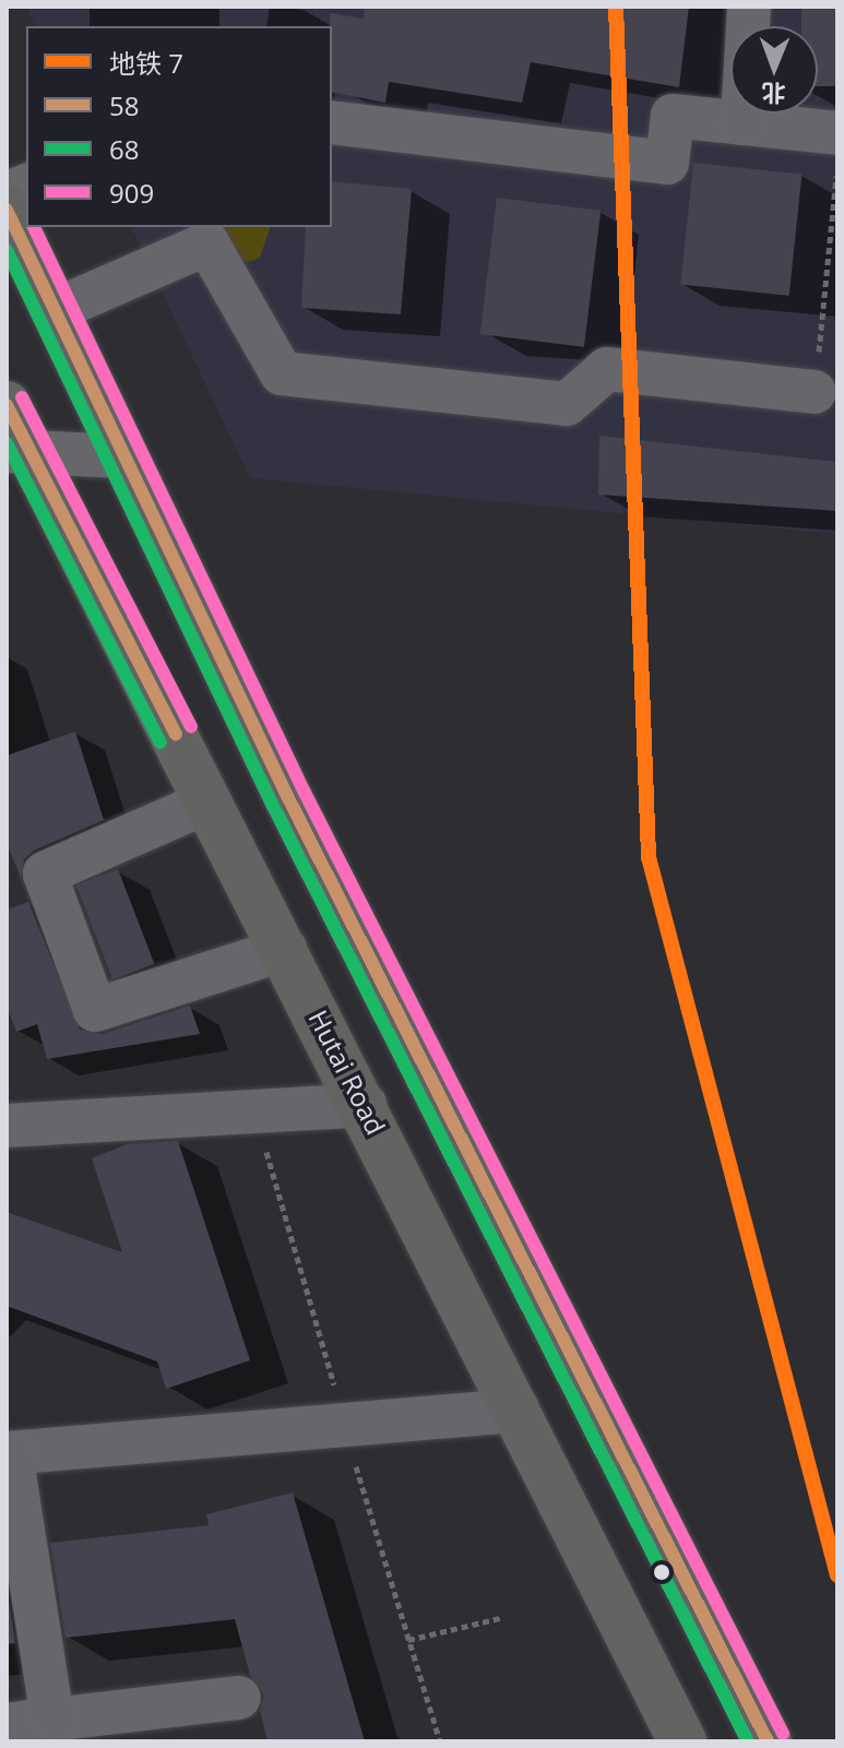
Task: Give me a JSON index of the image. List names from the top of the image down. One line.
{"streets":{"main road":["Hutai Road"]},"lines":["metro line 7","transit line 58","transit line 909","transit line 68"],"legend":["地铁 7","58","68","909"],"north":"bottom"}
